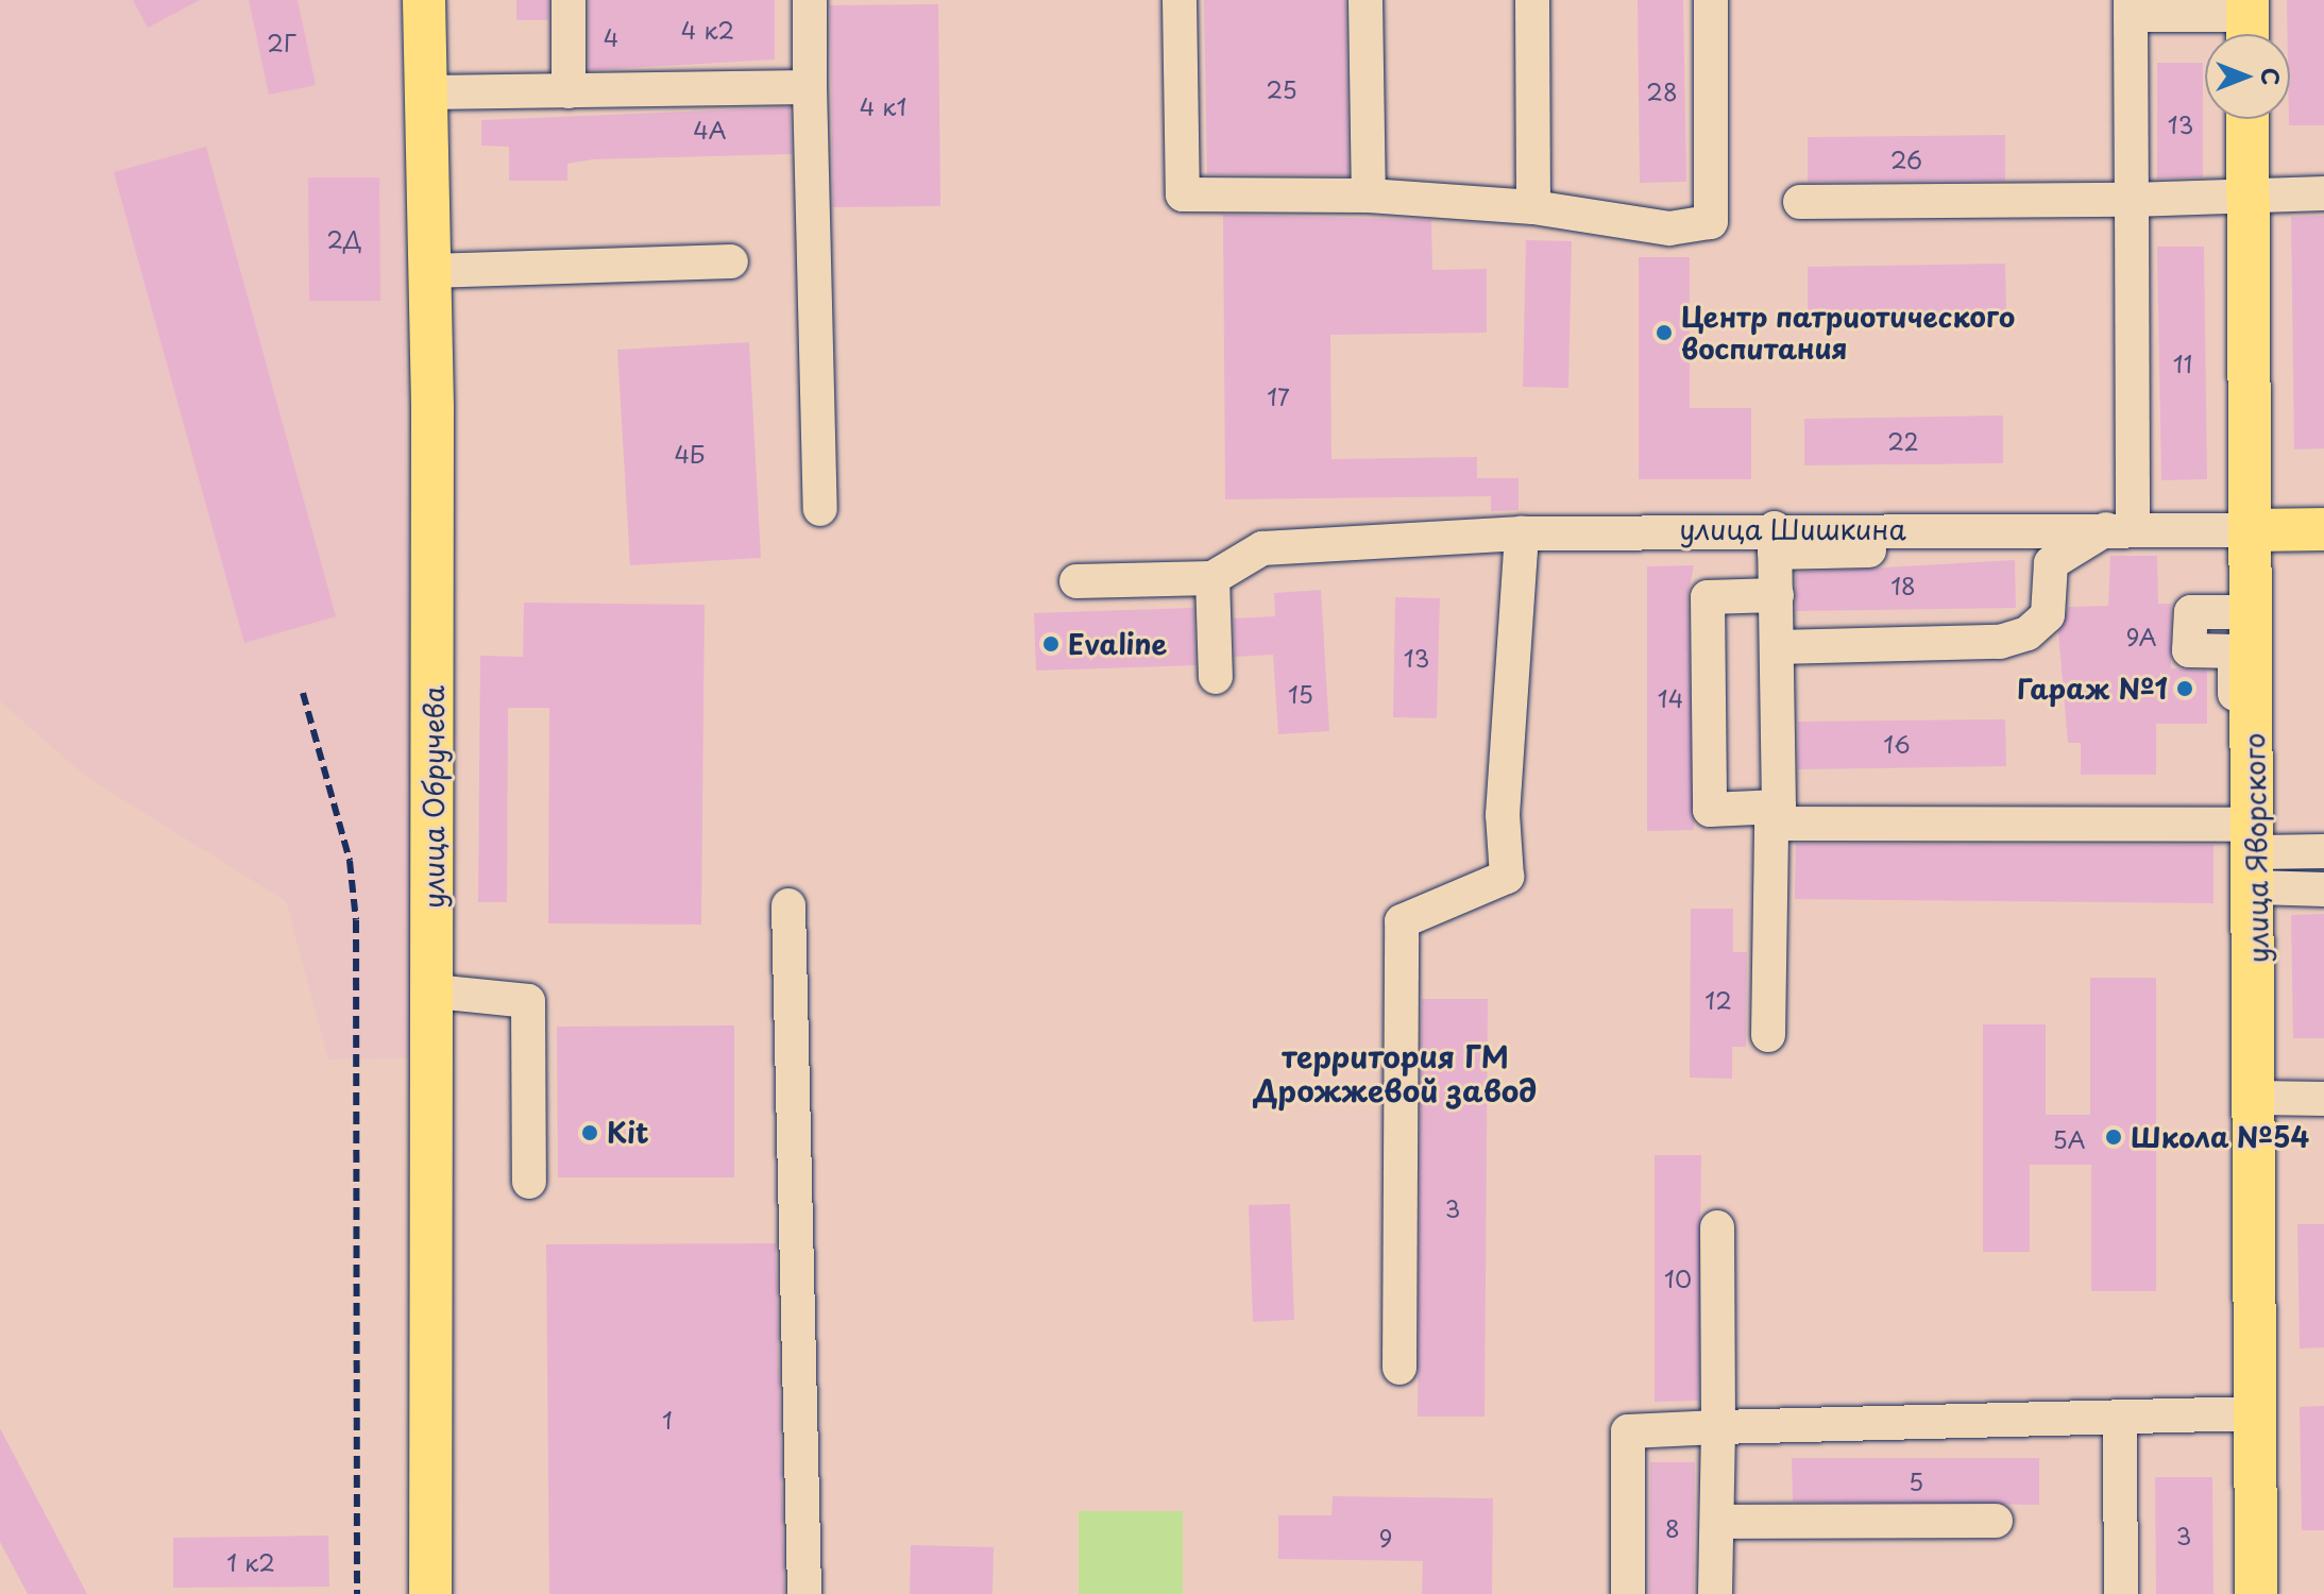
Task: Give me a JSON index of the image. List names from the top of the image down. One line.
{"streets":{"main road":["улица Шишкина","улица Обручева","улица Яворского"]},"crossings":[["улица Шишкина","улица Яворского"]],"districts":["территория ГМ Дрожжевой завод"],"places":["Центр патриотического воспитания","Evaline","Гараж №1","Kit","Школа №54"],"house_numbers":["4 к2","4","2Г","25","28","4 к1","13","4А","26","2Д","11","17","22","4Б","18","9А","13","15","14","16","12","5А","3","10","1","5","8","3","9","1 к2"],"north":"right"}
